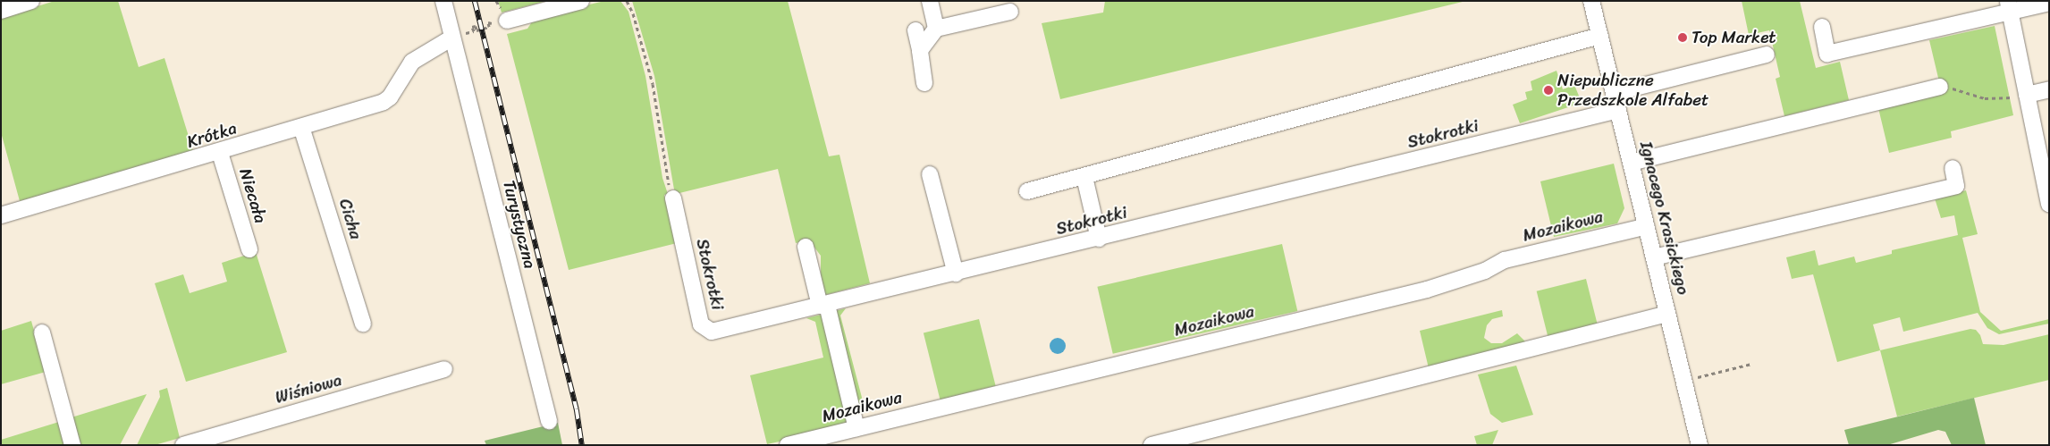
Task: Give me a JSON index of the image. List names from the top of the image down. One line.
{"streets":{"street":["Stokrotki","Krótka","Niecała","Ignacego Krasickiego","Cicha","Turystyczna","Mozaikowa","Wiśniowa"]},"crossings":[["Stokrotki","Ignacego Krasickiego"],["Krótka","Niecała"],["Krótka","Cicha"],["Krótka","Turystyczna"],["Ignacego Krasickiego","Mozaikowa"]],"places":["Top Market","Niepubliczne Przedszkole Alfabet"]}
